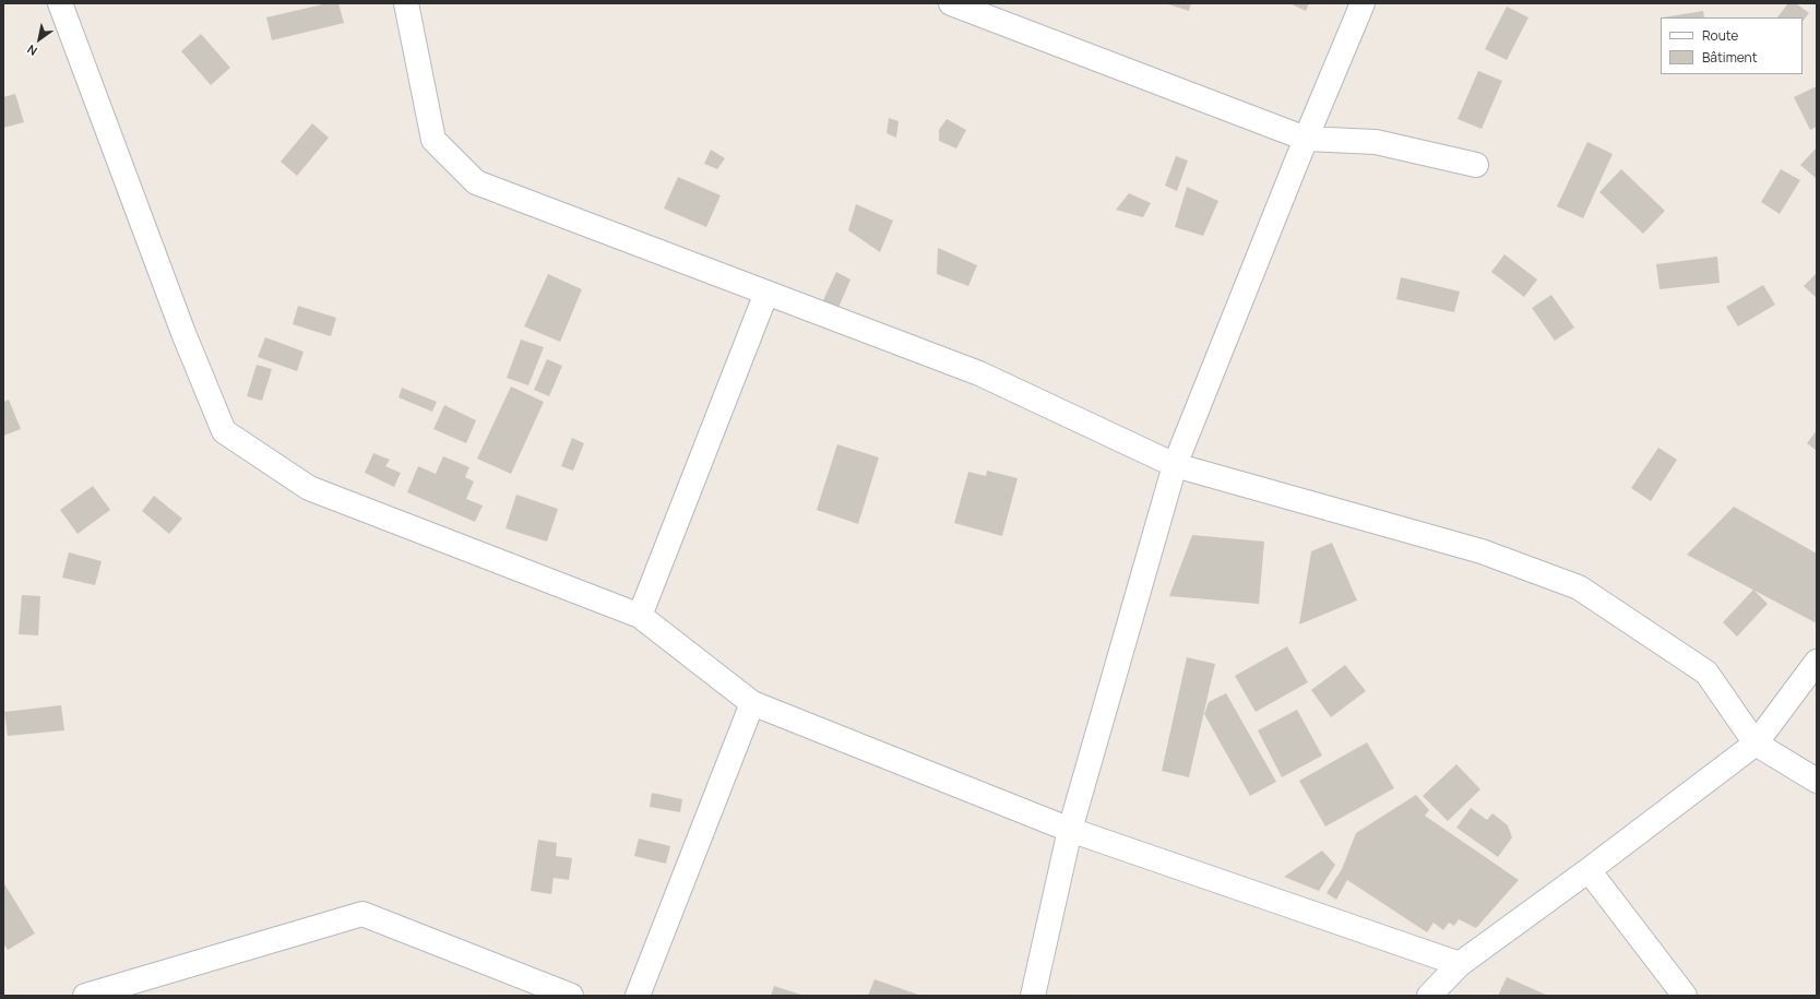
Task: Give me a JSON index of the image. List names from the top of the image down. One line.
{"legend":["Route","Bâtiment"],"north":"bottom left"}
